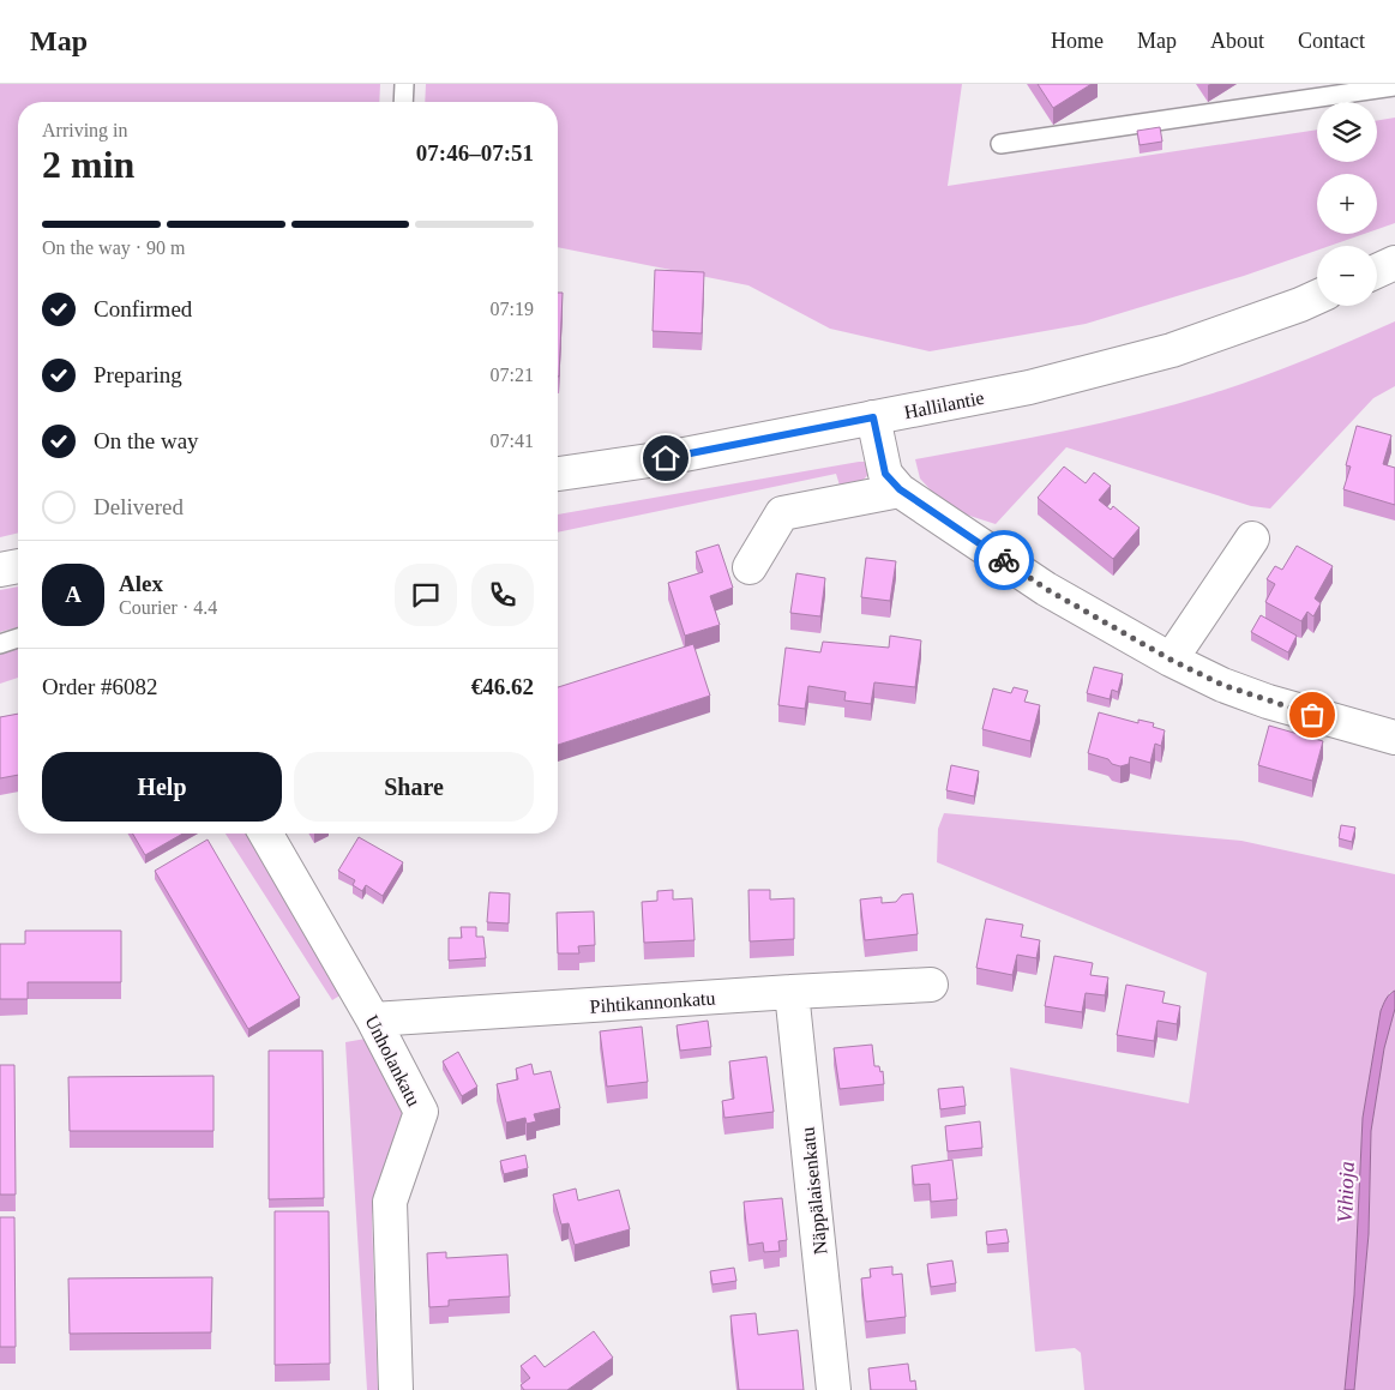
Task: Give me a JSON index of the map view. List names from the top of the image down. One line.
{"streets":{"street":["Hallilantie","Pihtikannonkatu","Unholankatu","Näppälaisenkatu"]},"crossings":[["Pihtikannonkatu","Unholankatu"],["Pihtikannonkatu","Näppälaisenkatu"]],"water":["Vihioja"],"page":{"header":"Map","nav":["Home","Map","About","Contact"],"map_buttons":["+","−"],"heading":["2 min","Arriving in","07:46–07:51"],"panel":["Alex","Courier · 4.4","Order #6082","€46.62"],"bar":"On the way · 90 m","list":[["Confirmed","07:19"],["Preparing","07:21"],["On the way","07:41"],"Delivered"],"round":"A","buttons":["Help","Share"]}}
